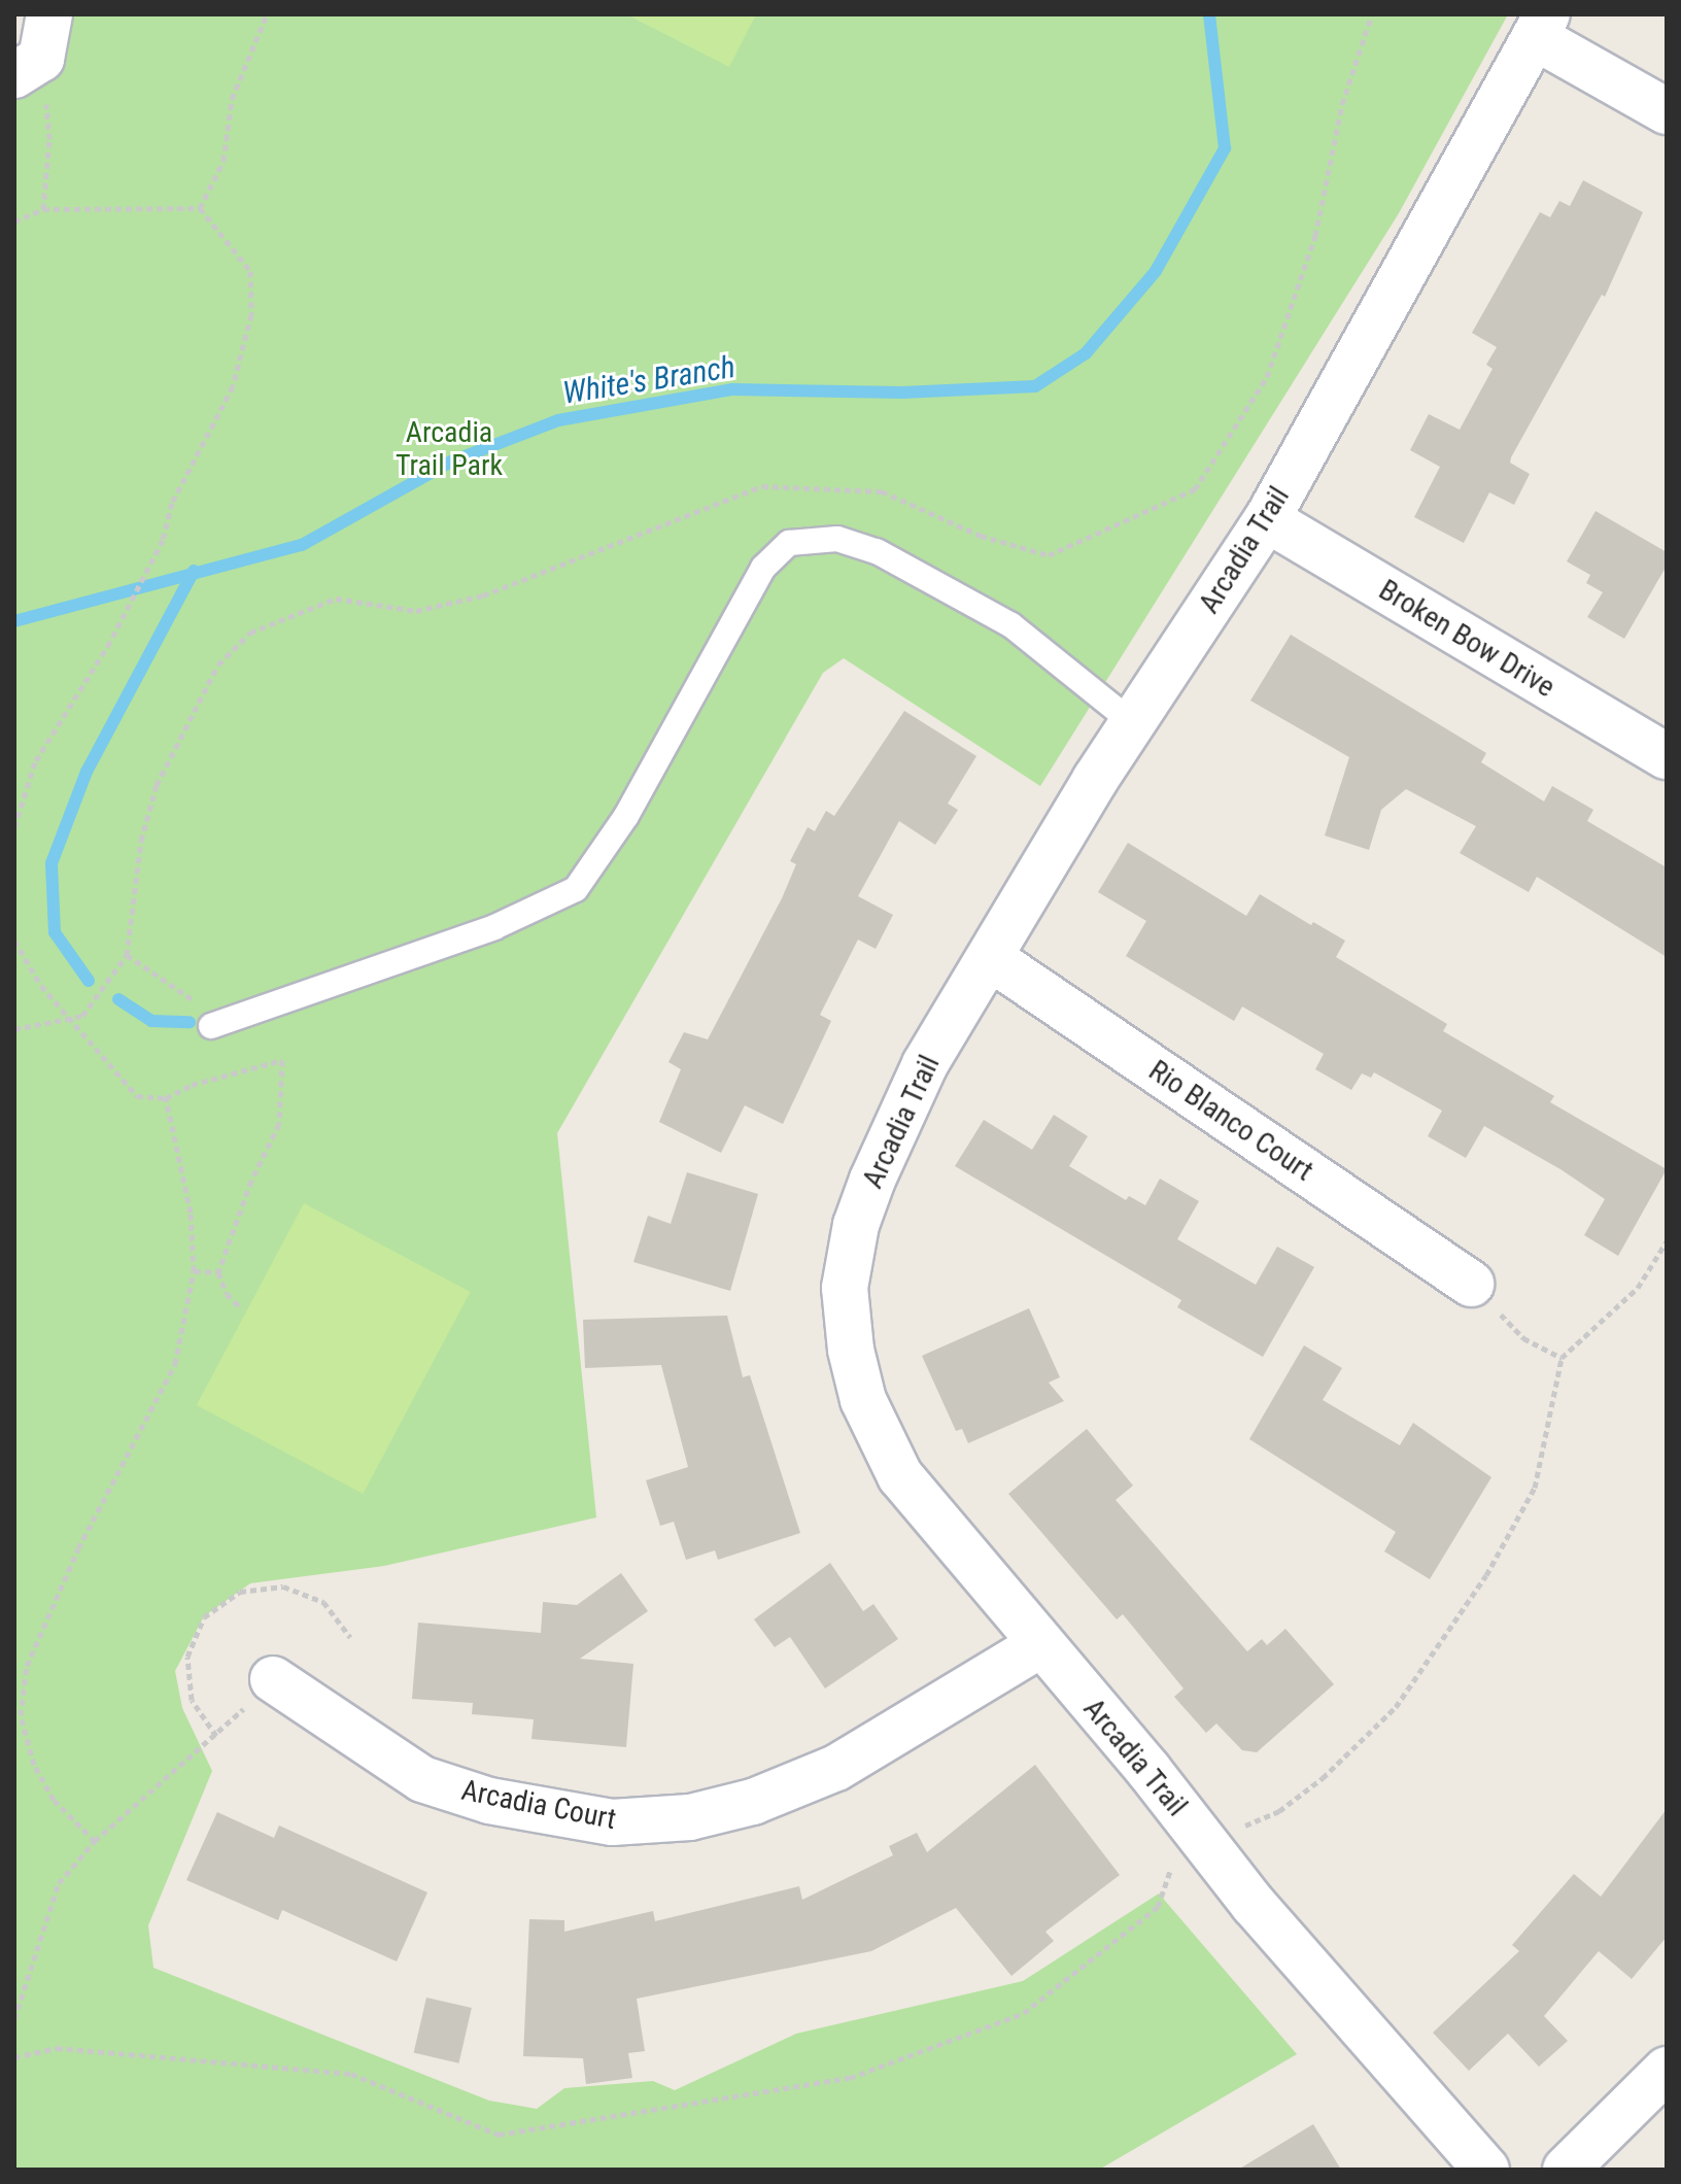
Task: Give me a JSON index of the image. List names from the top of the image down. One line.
{"streets":{"street":["Arcadia Trail","Broken Bow Drive","Rio Blanco Court","Arcadia Court"]},"crossings":[["Arcadia Trail","Broken Bow Drive"],["Arcadia Trail","Rio Blanco Court"],["Arcadia Trail","Arcadia Court"]],"water":["White's Branch"],"parks":["Arcadia Trail Park"]}
